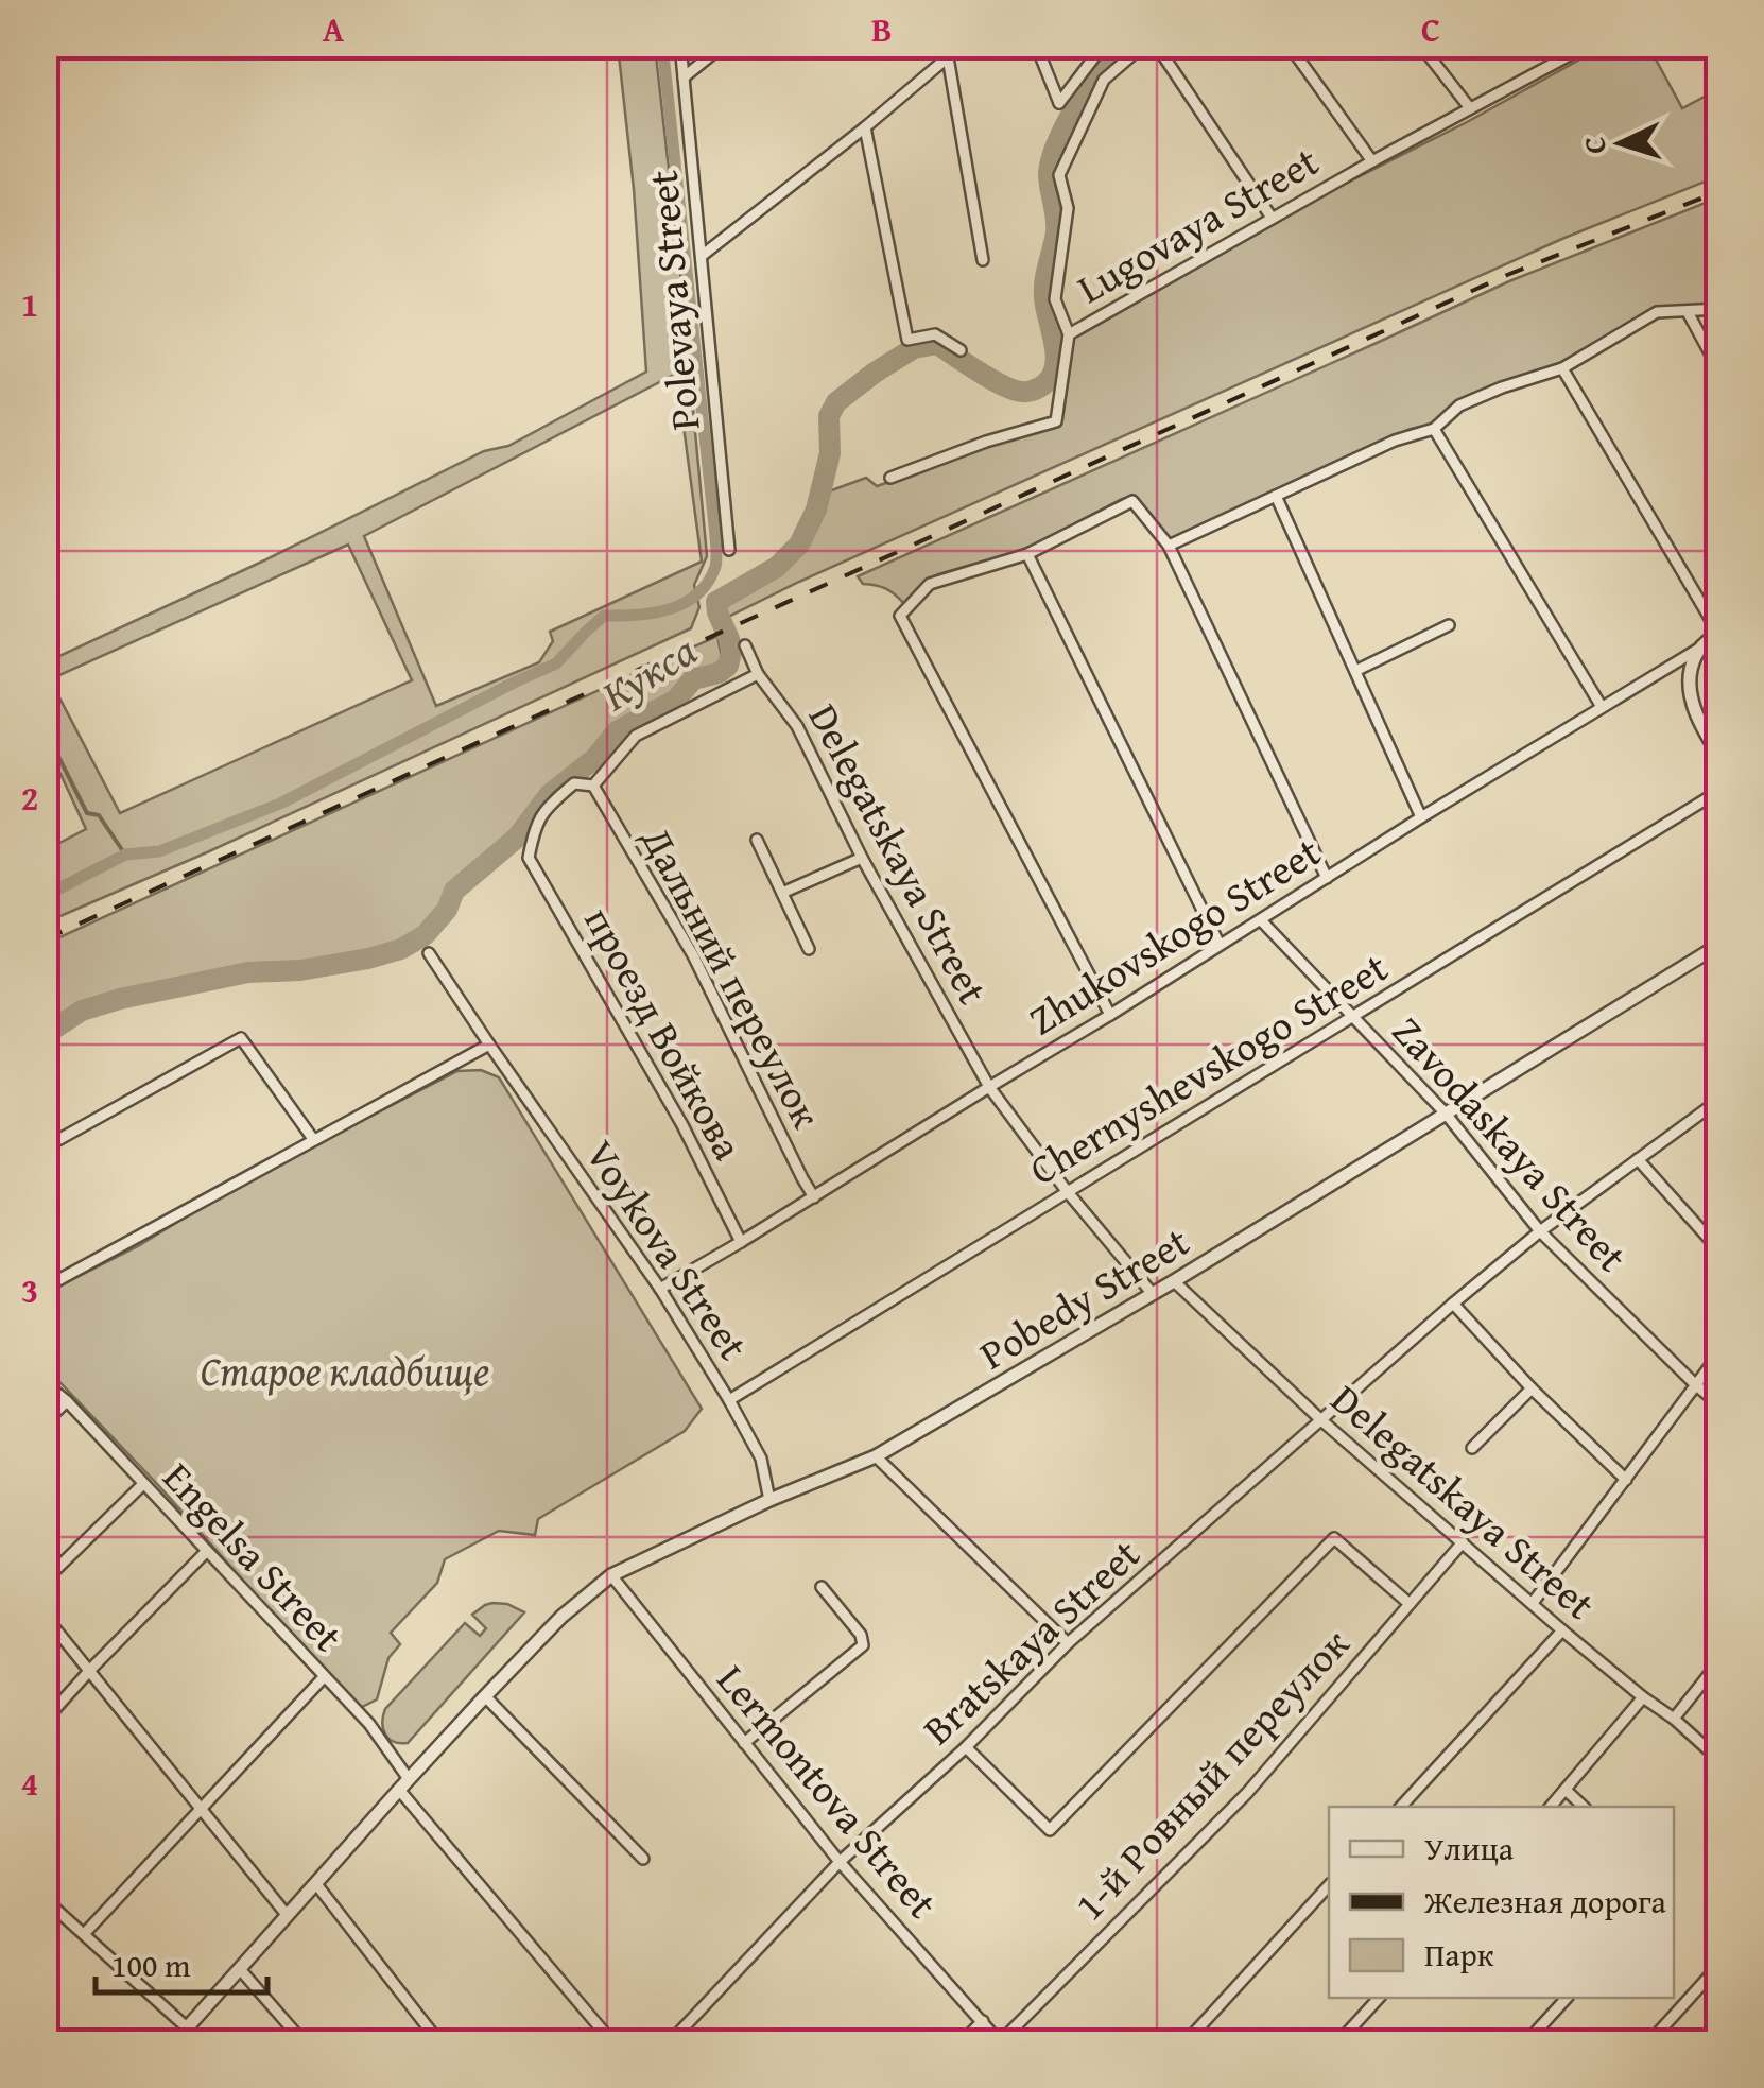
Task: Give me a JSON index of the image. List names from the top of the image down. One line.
{"streets":{"street":["Lugovaya Street","Polevaya Street","Delegatskaya Street","Zhukovskogo Street","Дальний переулок","проезд Войкова","Chernyshevskogo Street","Zavodaskaya Street","Voykova Street","Pobedy Street","Engelsa Street","Bratskaya Street","1-й Ровный переулок","Lermontova Street"]},"crossings":[["Delegatskaya Street","Zhukovskogo Street"],["Delegatskaya Street","Chernyshevskogo Street"],["Delegatskaya Street","Pobedy Street"],["Delegatskaya Street","Bratskaya Street"],["Delegatskaya Street","1-й Ровный переулок"],["Zhukovskogo Street","Дальний переулок"],["Zhukovskogo Street","проезд Войкова"],["Zhukovskogo Street","Zavodaskaya Street"],["Zhukovskogo Street","Voykova Street"],["Дальний переулок","проезд Войкова"],["Chernyshevskogo Street","Zavodaskaya Street"],["Chernyshevskogo Street","Voykova Street"],["Zavodaskaya Street","Pobedy Street"],["Zavodaskaya Street","Bratskaya Street"],["Voykova Street","Pobedy Street"],["Pobedy Street","Engelsa Street"],["Pobedy Street","Lermontova Street"],["Bratskaya Street","Lermontova Street"],["1-й Ровный переулок","Lermontova Street"]],"water":["Кукса"],"parks":["Старое кладбище"],"legend":["Улица","Железная дорога","Парк"],"scale_bar":"100 m","north":"left","grid":{"columns":["A","B","C"],"rows":["1","2","3","4"]}}
